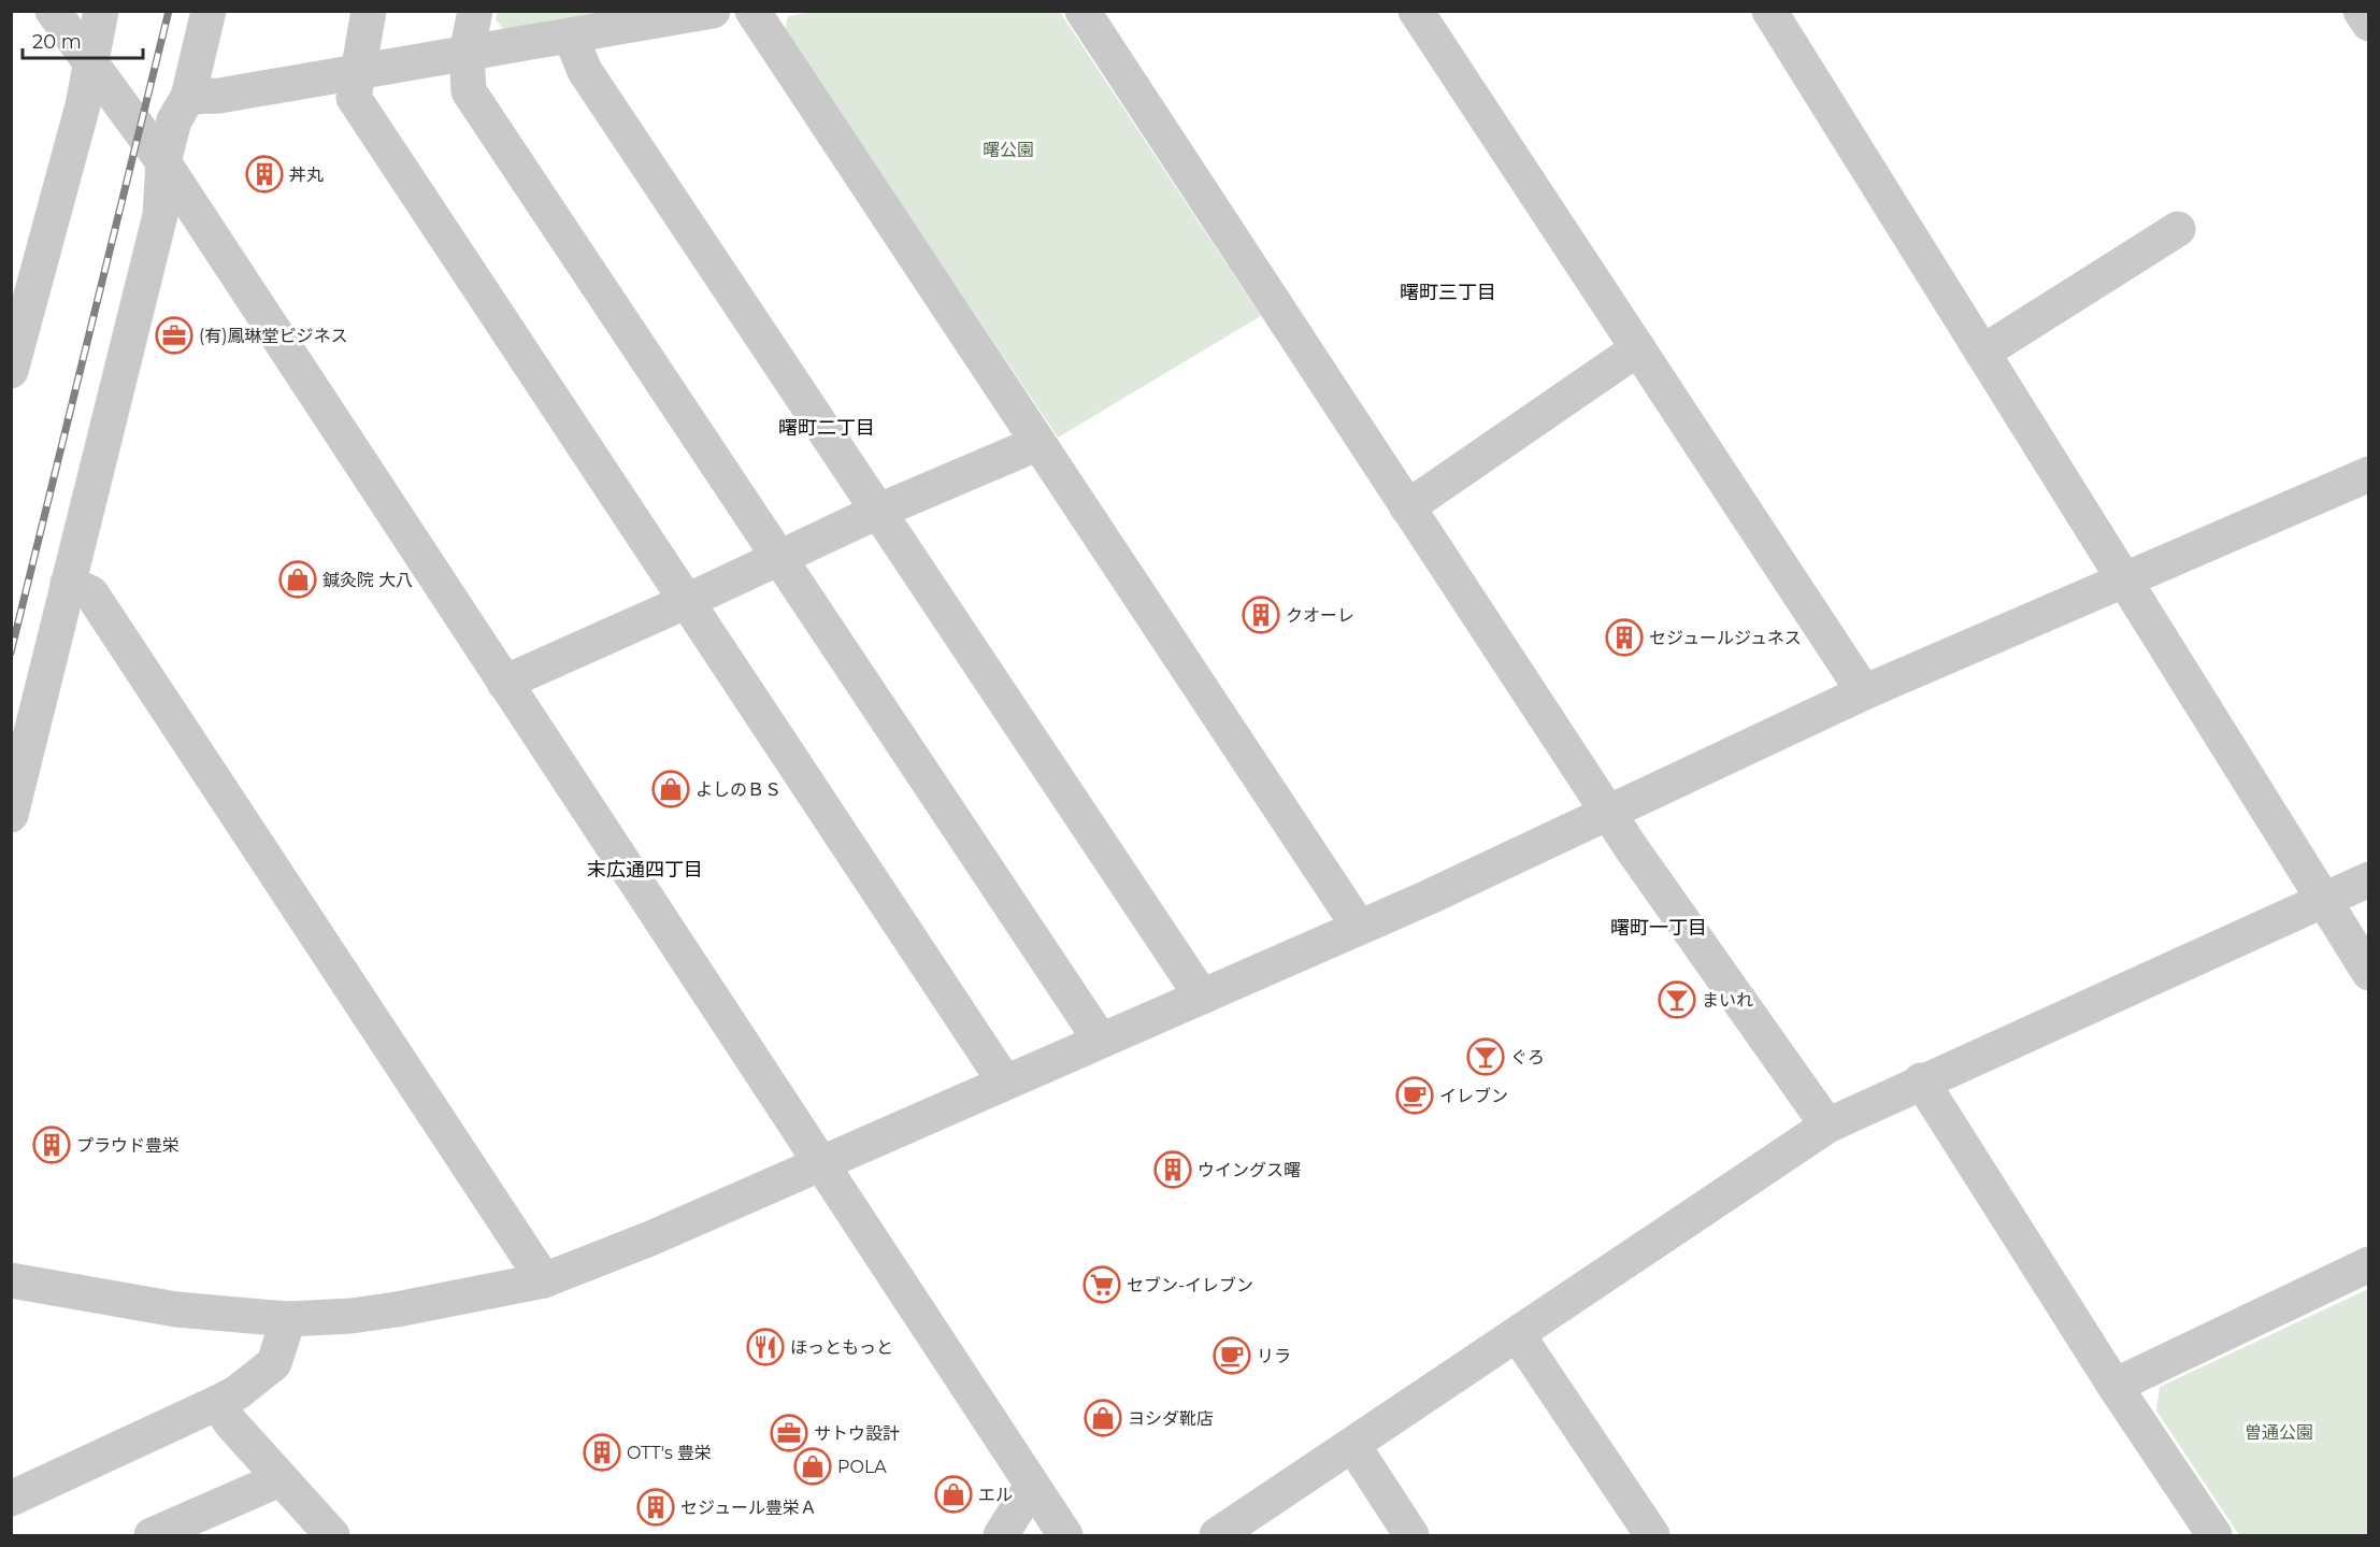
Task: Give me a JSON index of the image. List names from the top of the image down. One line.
{"districts":["曙町三丁目","曙町二丁目","末広通四丁目","曙町一丁目"],"parks":["曙公園","曽通公園"],"places":{"building":["丼丸","クオーレ","セジュールジュネス","プラウド豊栄","ウイングス曙","OTT's 豊栄","セジュール豊栄Ａ"],"office":["(有)鳳琳堂ビジネス","サトウ設計"],"shop":["鍼灸院 大八","よしのＢＳ","ヨシダ靴店","POLA","エル"],"bar":["まいれ","ぐろ"],"cafe":["イレブン","リラ"],"supermarket":["セブン-イレブン"],"restaurant":["ほっともっと"]},"scale_bar":"20 m"}
